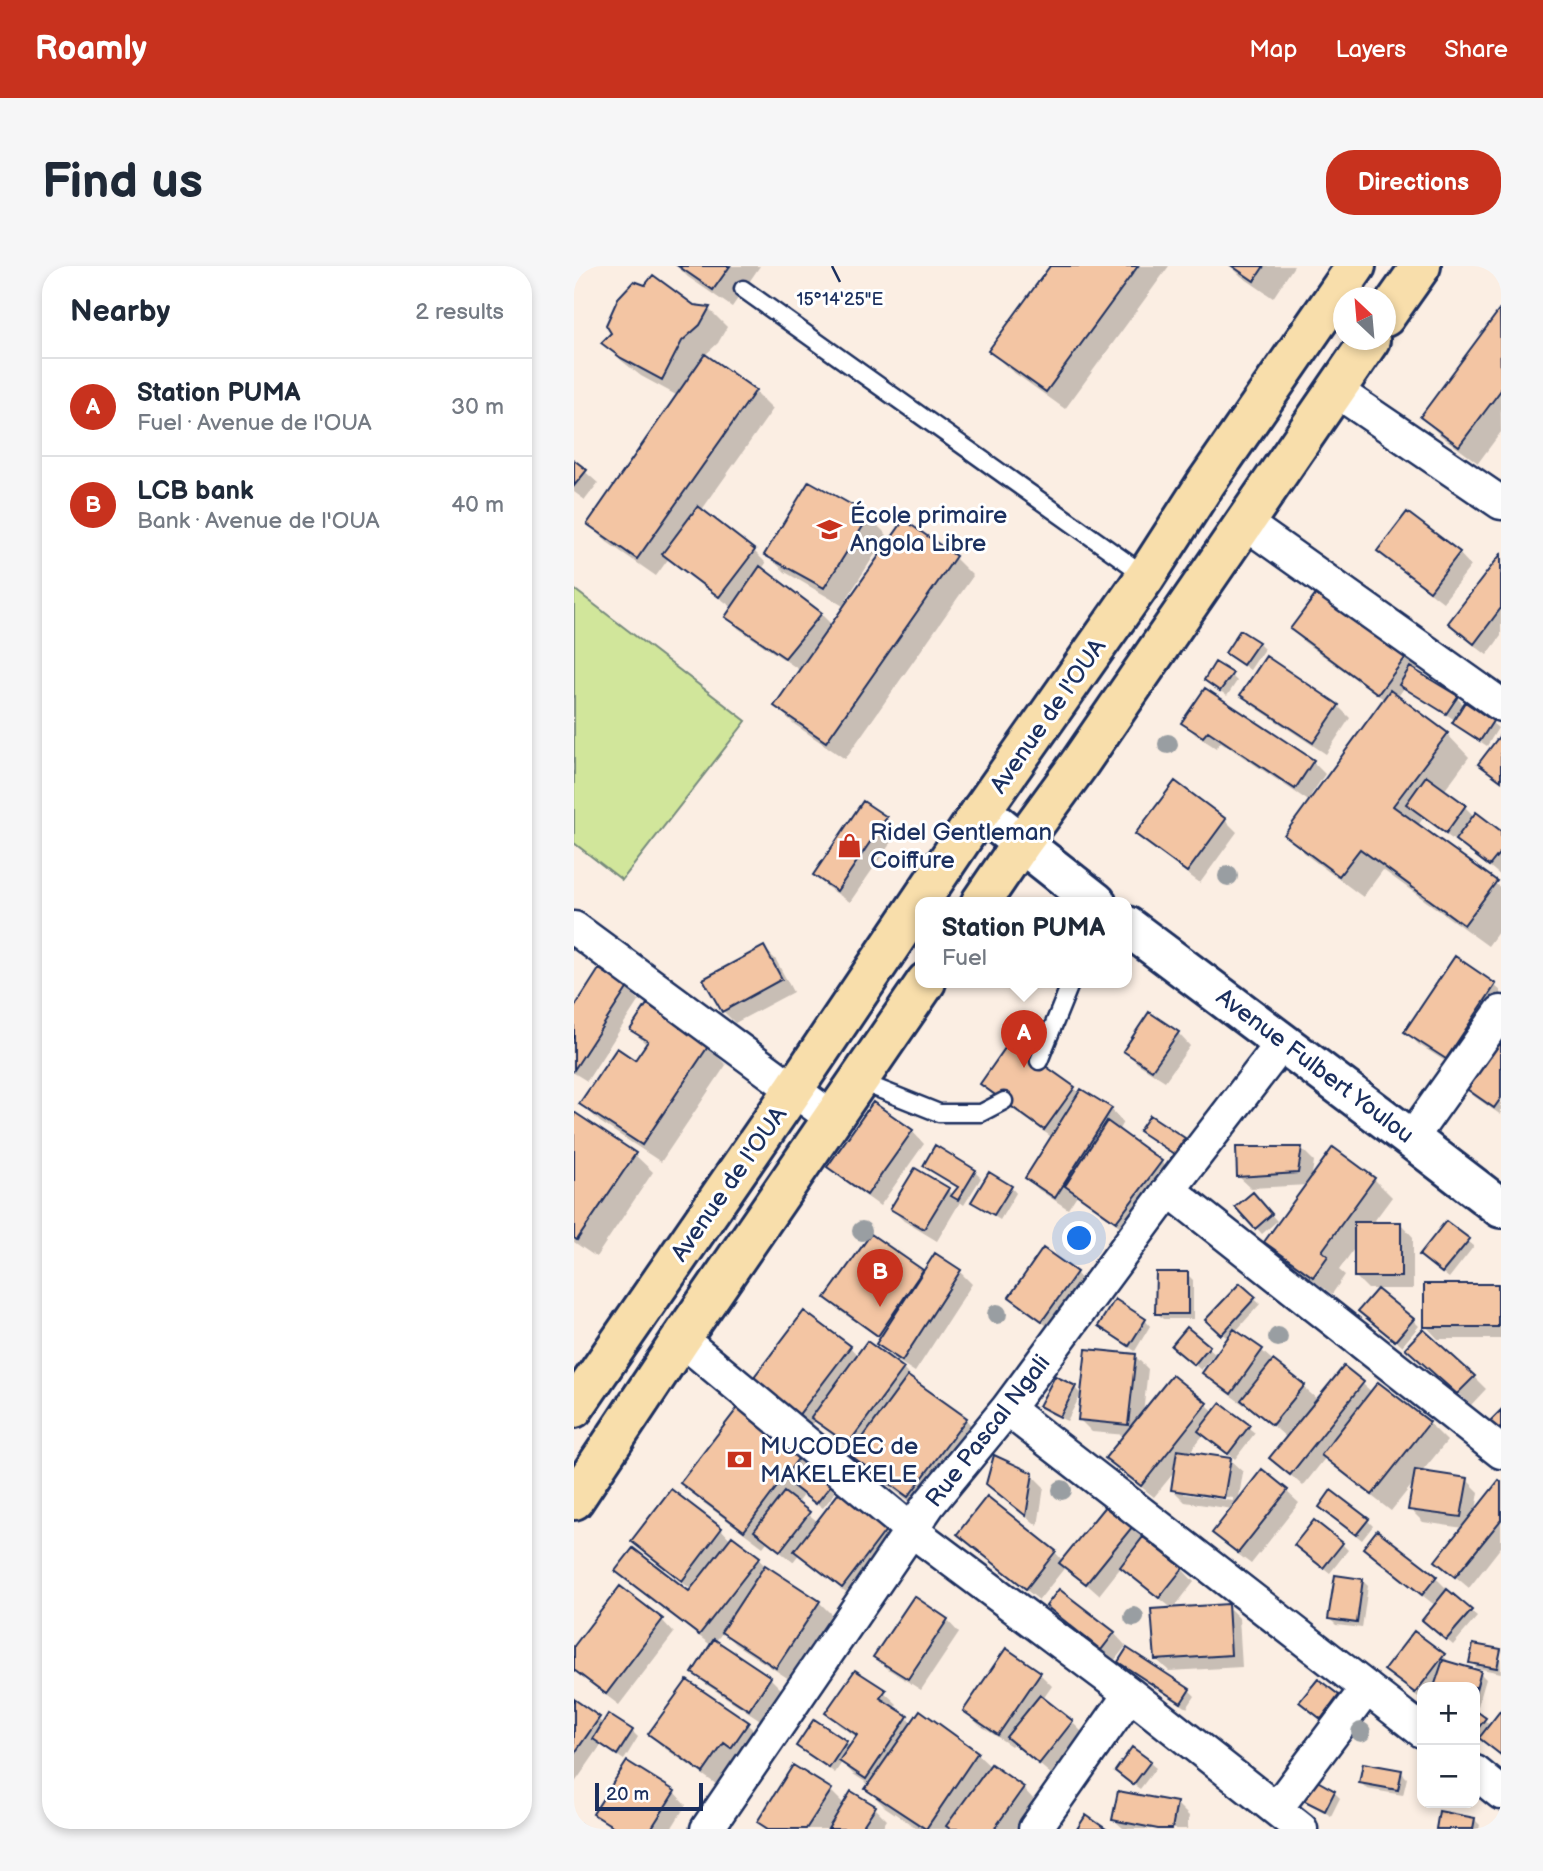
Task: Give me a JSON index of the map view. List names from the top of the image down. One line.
{"streets":{"main road":["Avenue de l'OUA","Avenue Fulbert Youlou"],"street":["Rue Pascal Ngali"]},"crossings":[["Avenue Fulbert Youlou","Rue Pascal Ngali"]],"places":{"school or university":["École primaire Angola Libre"],"shop":["Ridel Gentleman Coiffure"],"bank":["MUCODEC de MAKELEKELE"]},"scale_bar":"20 m","north":"top left","page":{"header":"Roamly","nav":["Map","Layers","Share"],"buttons":"Directions","title":"Find us","heading":["Nearby","2 results"],"list":[{"mark":"A","name":"Station PUMA","note":"Fuel · Avenue de l'OUA","value":"30 m"},{"mark":"B","name":"LCB bank","note":"Bank · Avenue de l'OUA","value":"40 m"}],"popup":["Station PUMA","Fuel"],"pins":["A","B"],"map_buttons":["+","−"],"scale":"20 m"},"coordinates":["15°14'25\"E"]}
